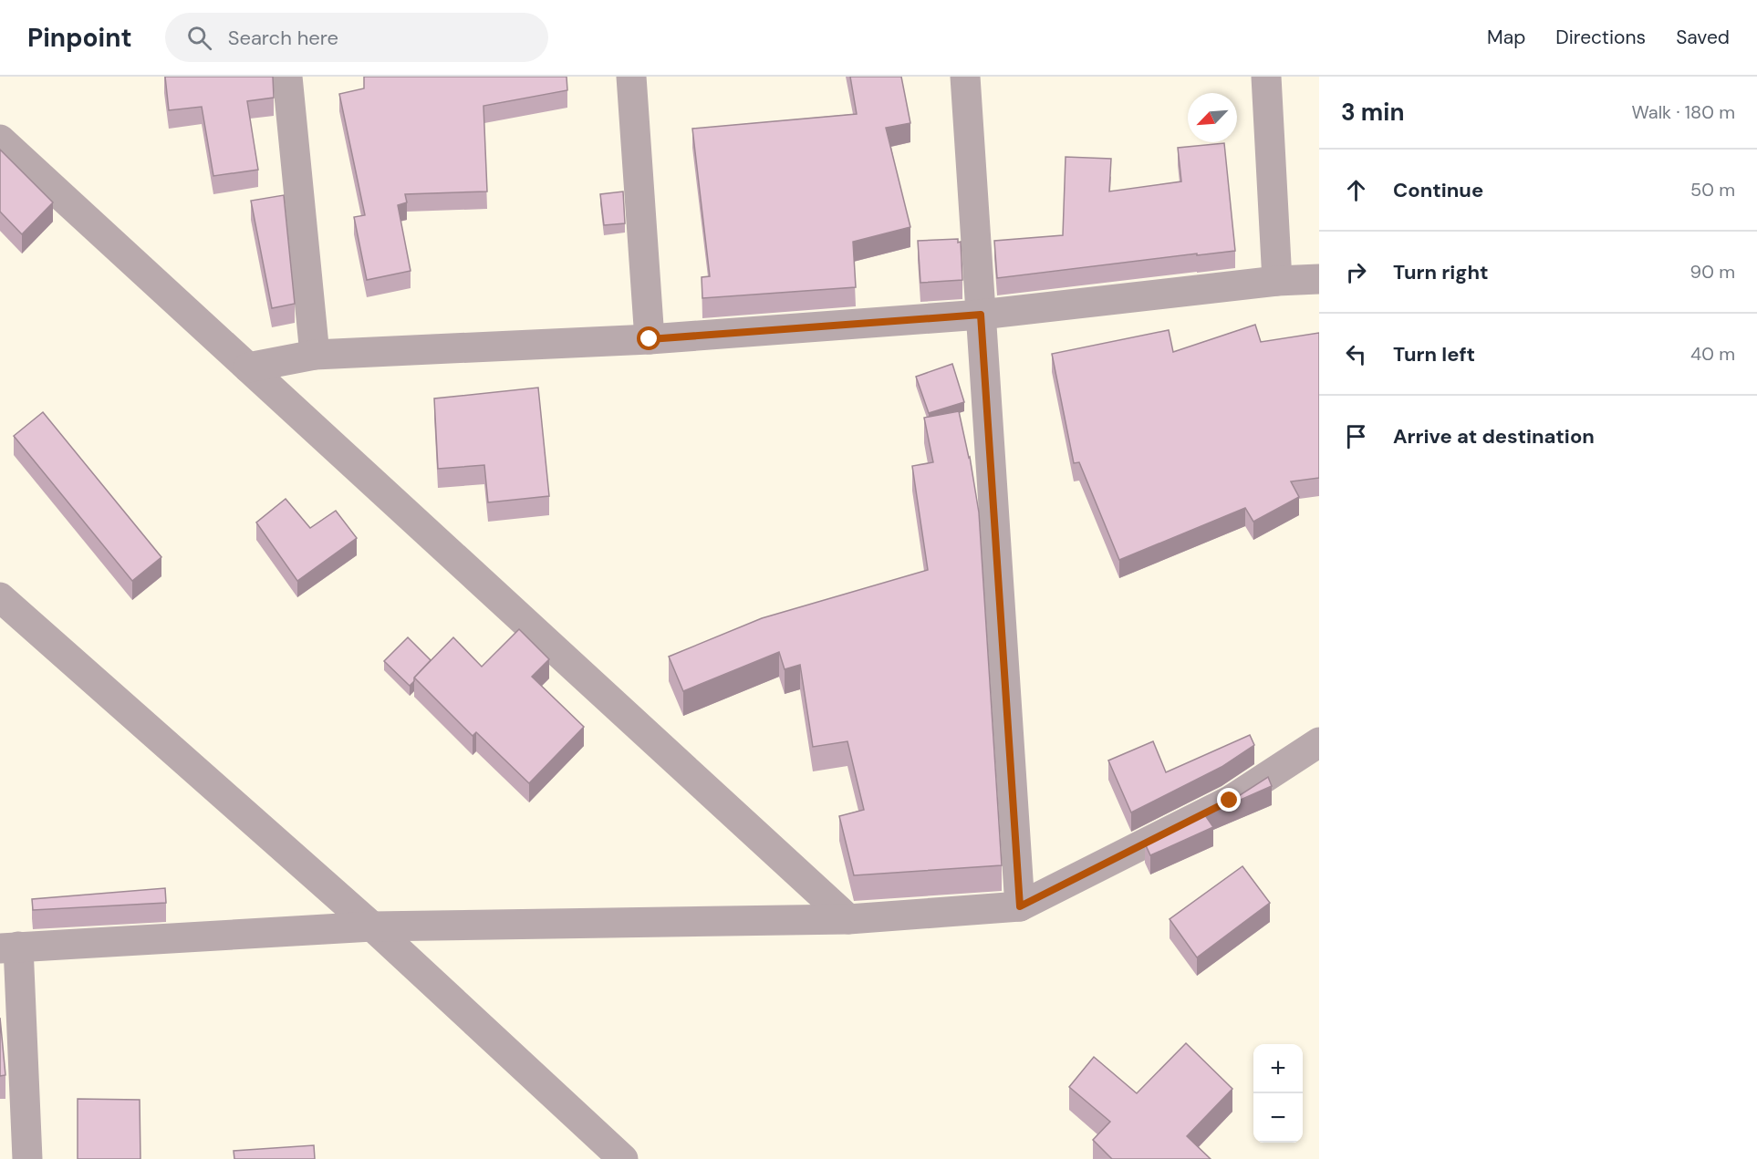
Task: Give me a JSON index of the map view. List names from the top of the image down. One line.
{"north":"bottom left","page":{"header":"Pinpoint","search":"Search here","nav":["Map","Directions","Saved"],"heading":["3 min","Walk · 180 m"],"list":[["Continue","50 m"],["Turn right","90 m"],["Turn left","40 m"],"Arrive at destination"],"map_buttons":["+","−"]}}
